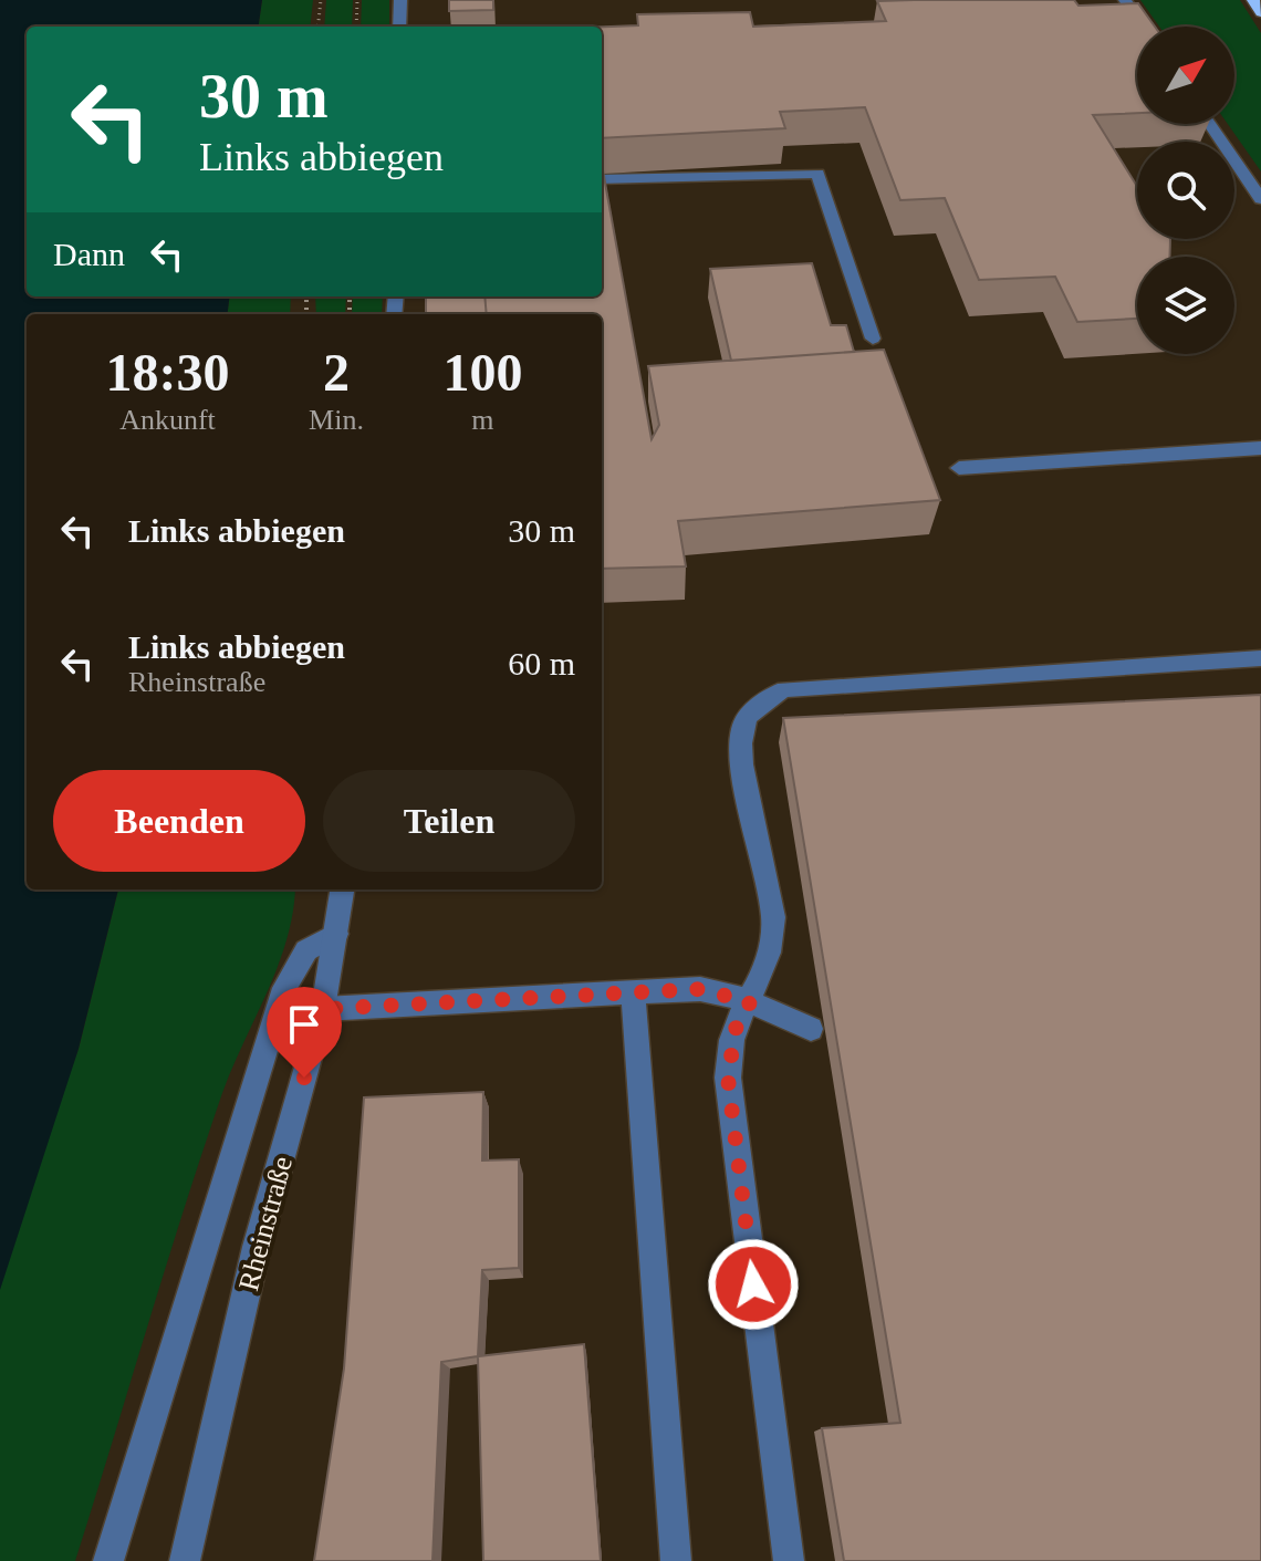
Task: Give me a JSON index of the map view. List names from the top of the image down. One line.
{"streets":{"street":["Rheinstraße"]},"north":"top right","page":{"turn":["30 m","Links abbiegen"],"then":"Dann","eta":["18:30","Ankunft","2","Min.","100","m"],"list":[{"name":"Links abbiegen","value":"30 m"},{"name":"Links abbiegen","note":"Rheinstraße","value":"60 m"}],"buttons":["Beenden","Teilen"]}}
